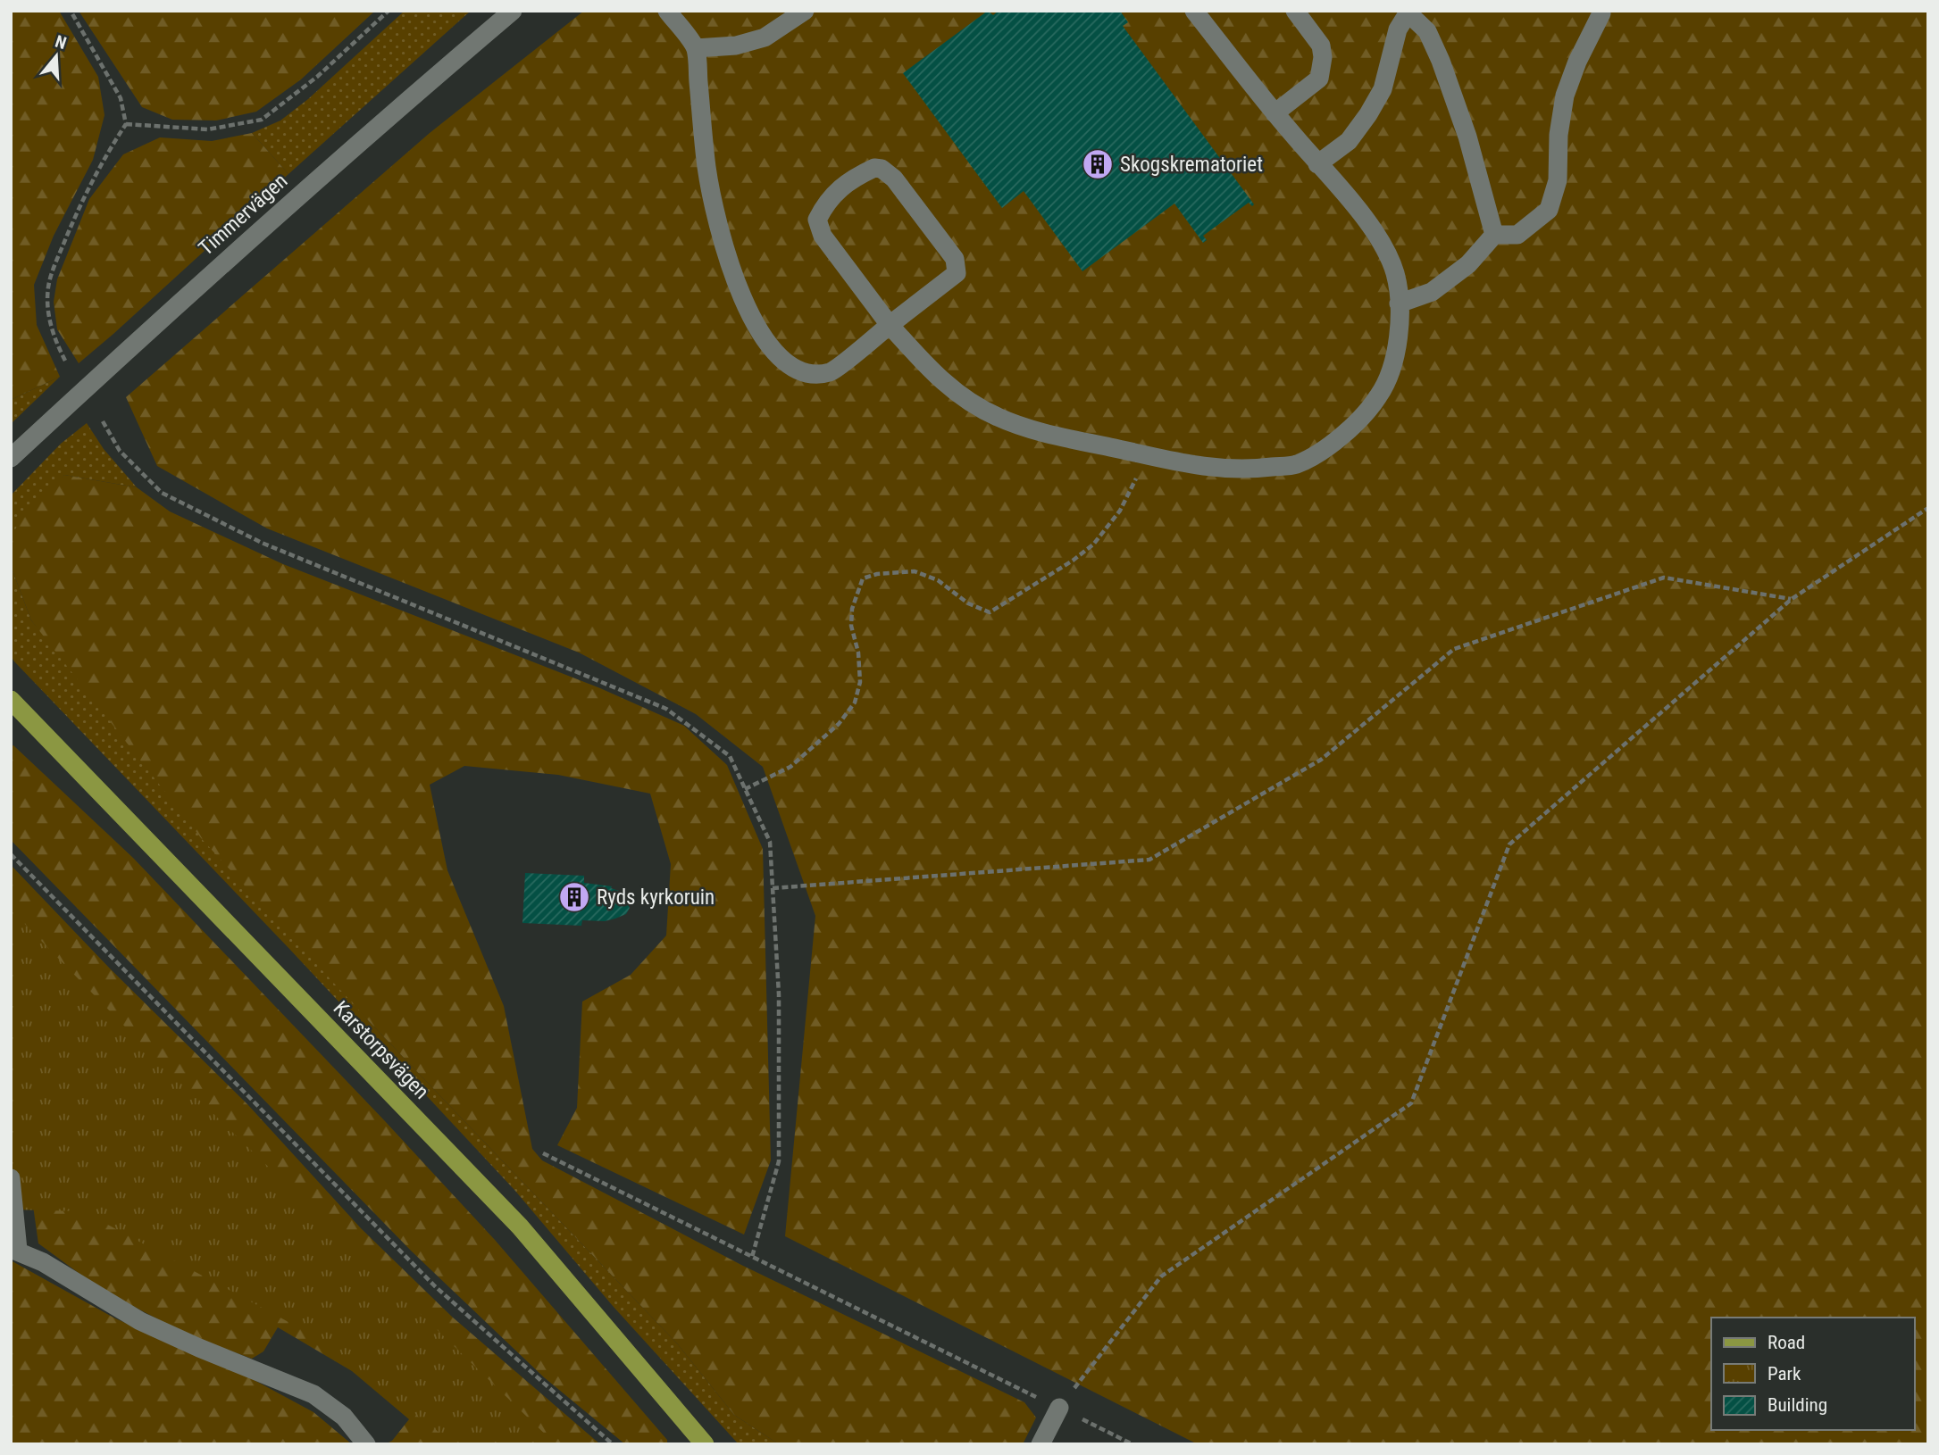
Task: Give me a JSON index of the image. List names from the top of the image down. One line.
{"streets":{"main road":["Karstorpsvägen"],"street":["Timmervägen"]},"places":{"building":["Skogskrematoriet","Ryds kyrkoruin"]},"legend":["Road","Park","Building"],"north":"top"}
